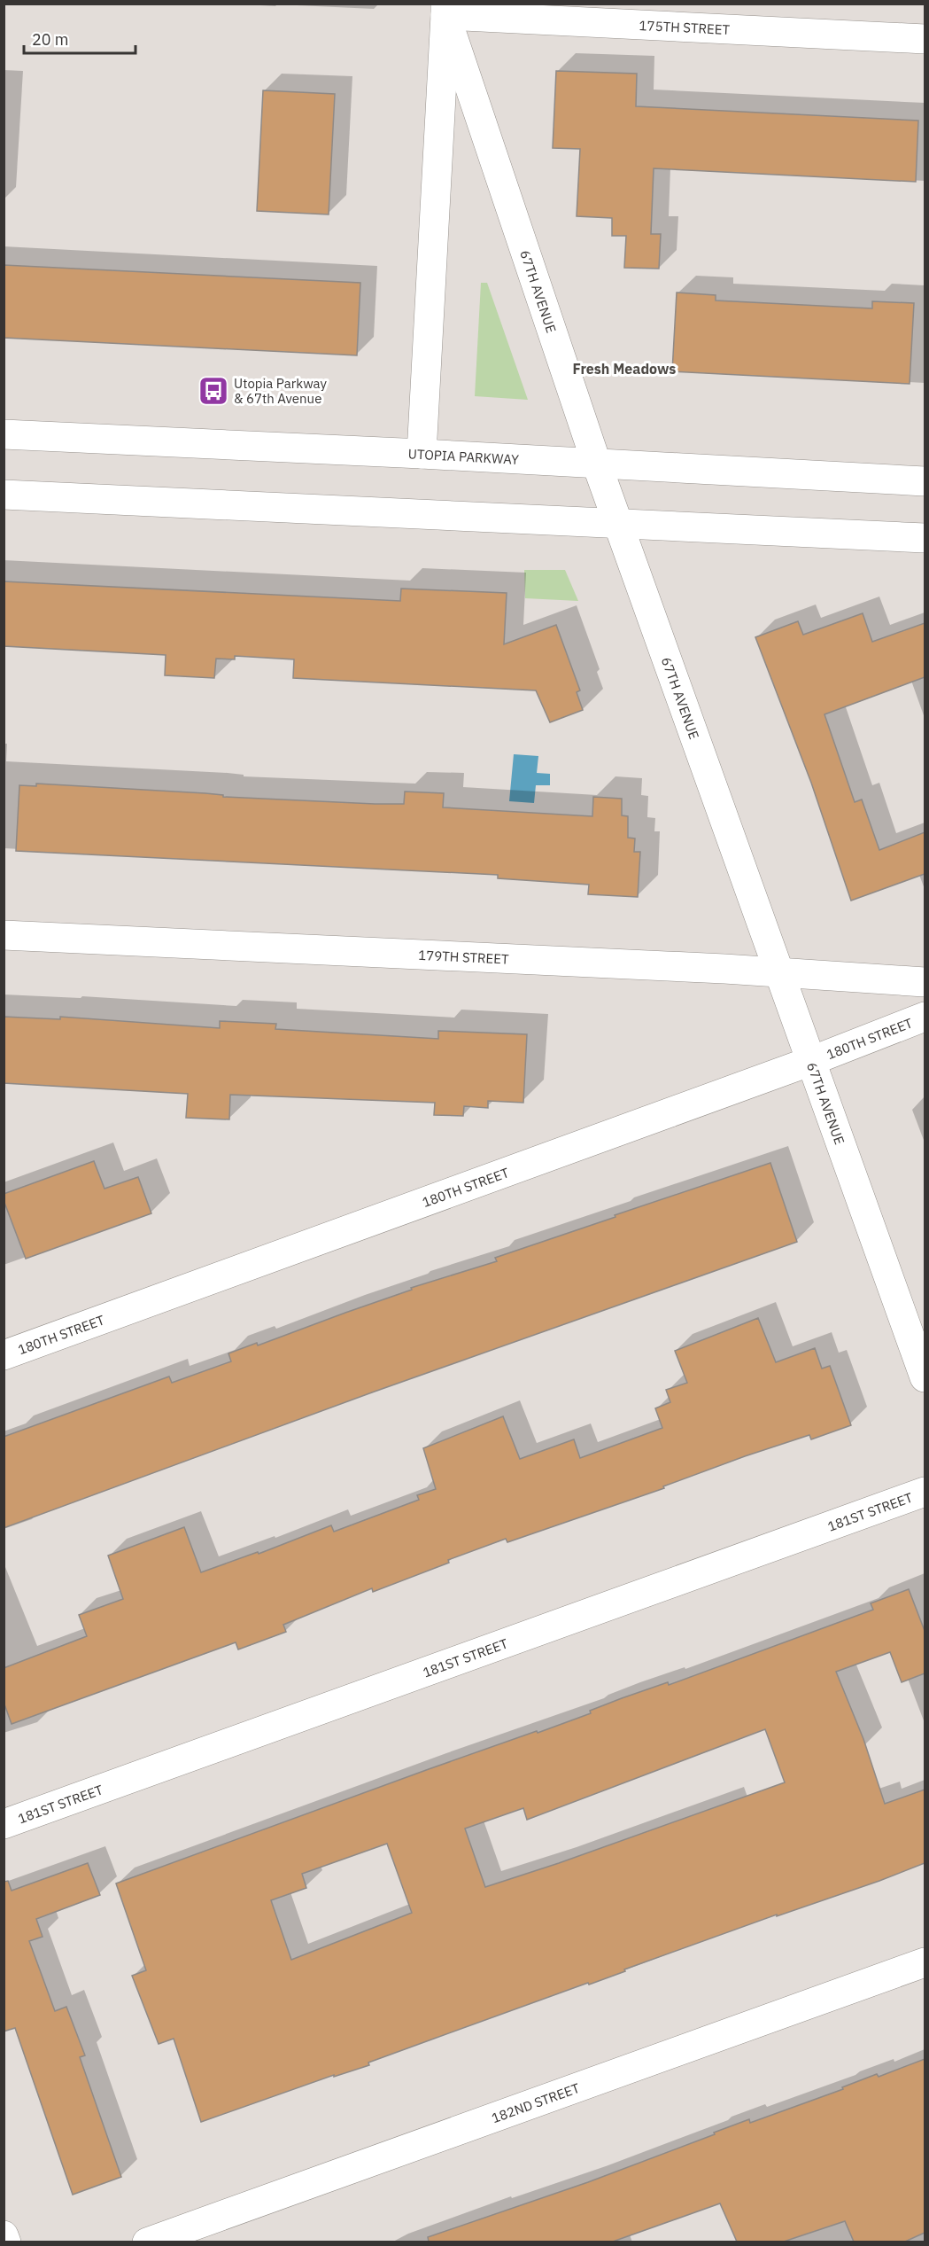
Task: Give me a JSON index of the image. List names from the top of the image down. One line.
{"streets":{"street":["175TH STREET","67TH AVENUE","UTOPIA PARKWAY","179TH STREET","180TH STREET","181ST STREET","182ND STREET"]},"crossings":[["175TH STREET","67TH AVENUE"],["67TH AVENUE","UTOPIA PARKWAY"],["67TH AVENUE","179TH STREET"],["67TH AVENUE","180TH STREET"]],"districts":["Fresh Meadows"],"places":{"bus stop":["Utopia Parkway & 67th Avenue"]},"scale_bar":"20 m"}
